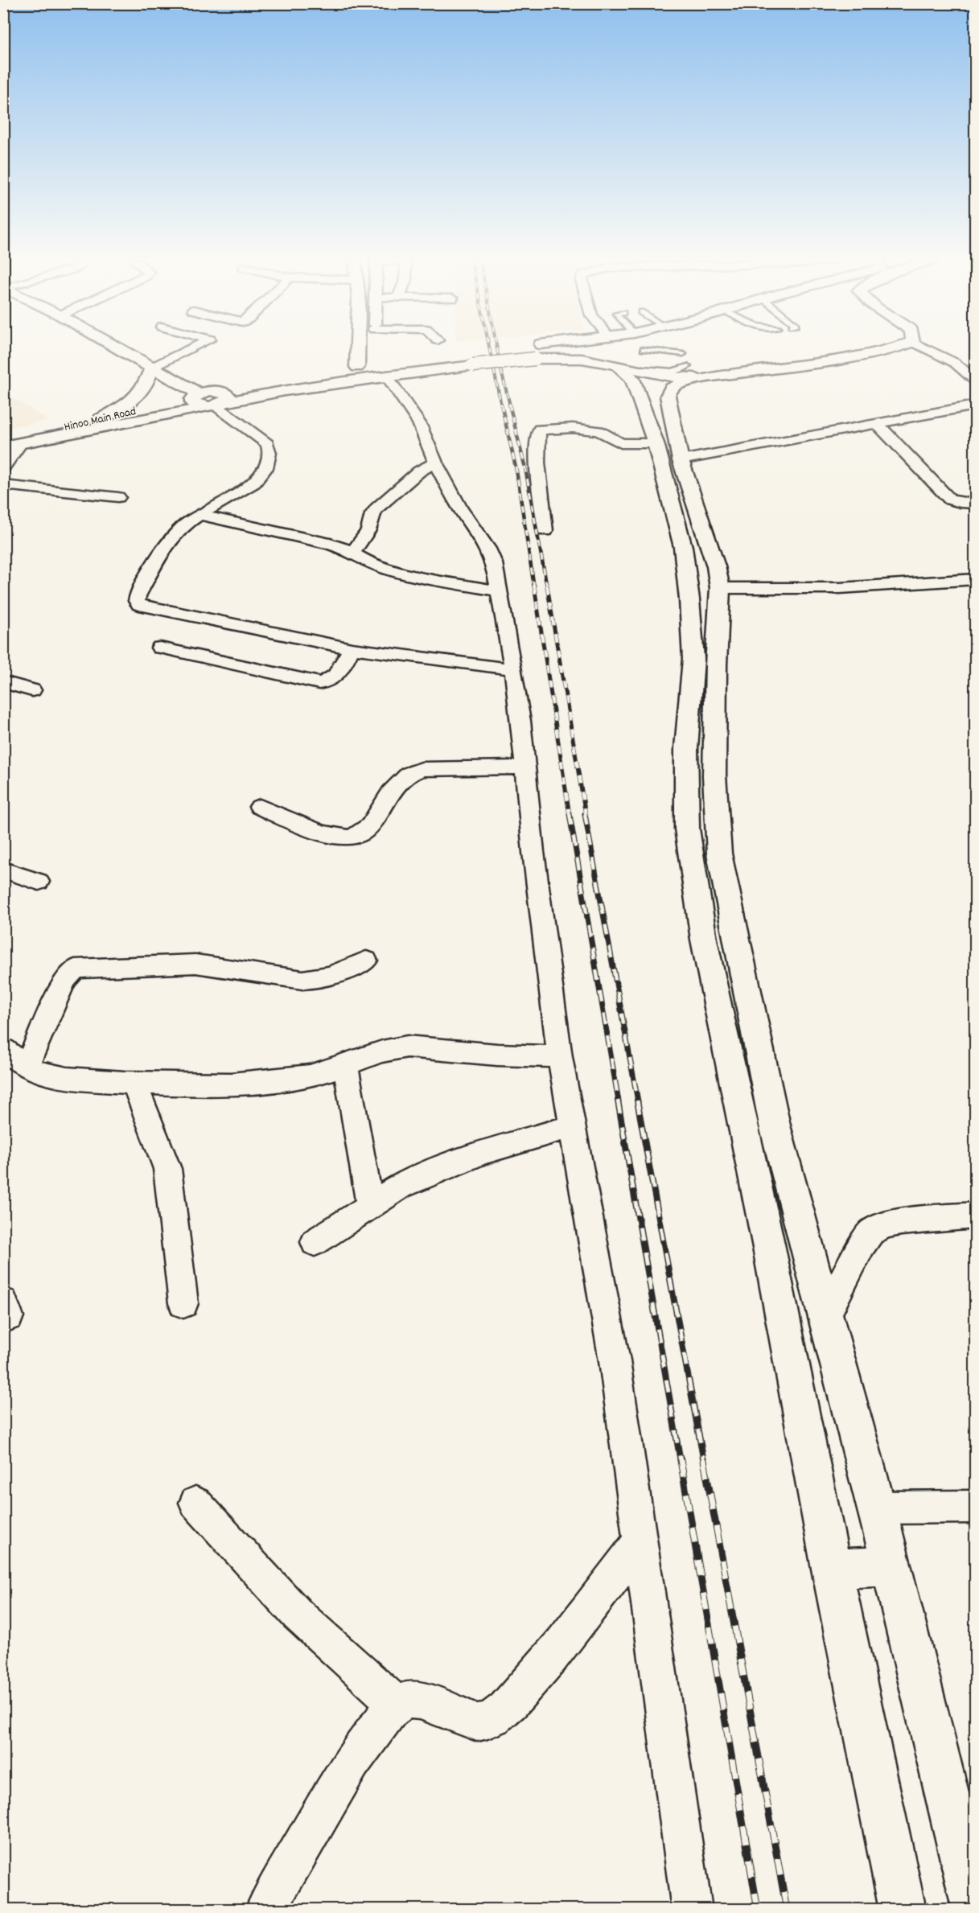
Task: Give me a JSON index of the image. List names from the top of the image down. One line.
{"streets":{"main road":["Hinoo Main Road"]}}
